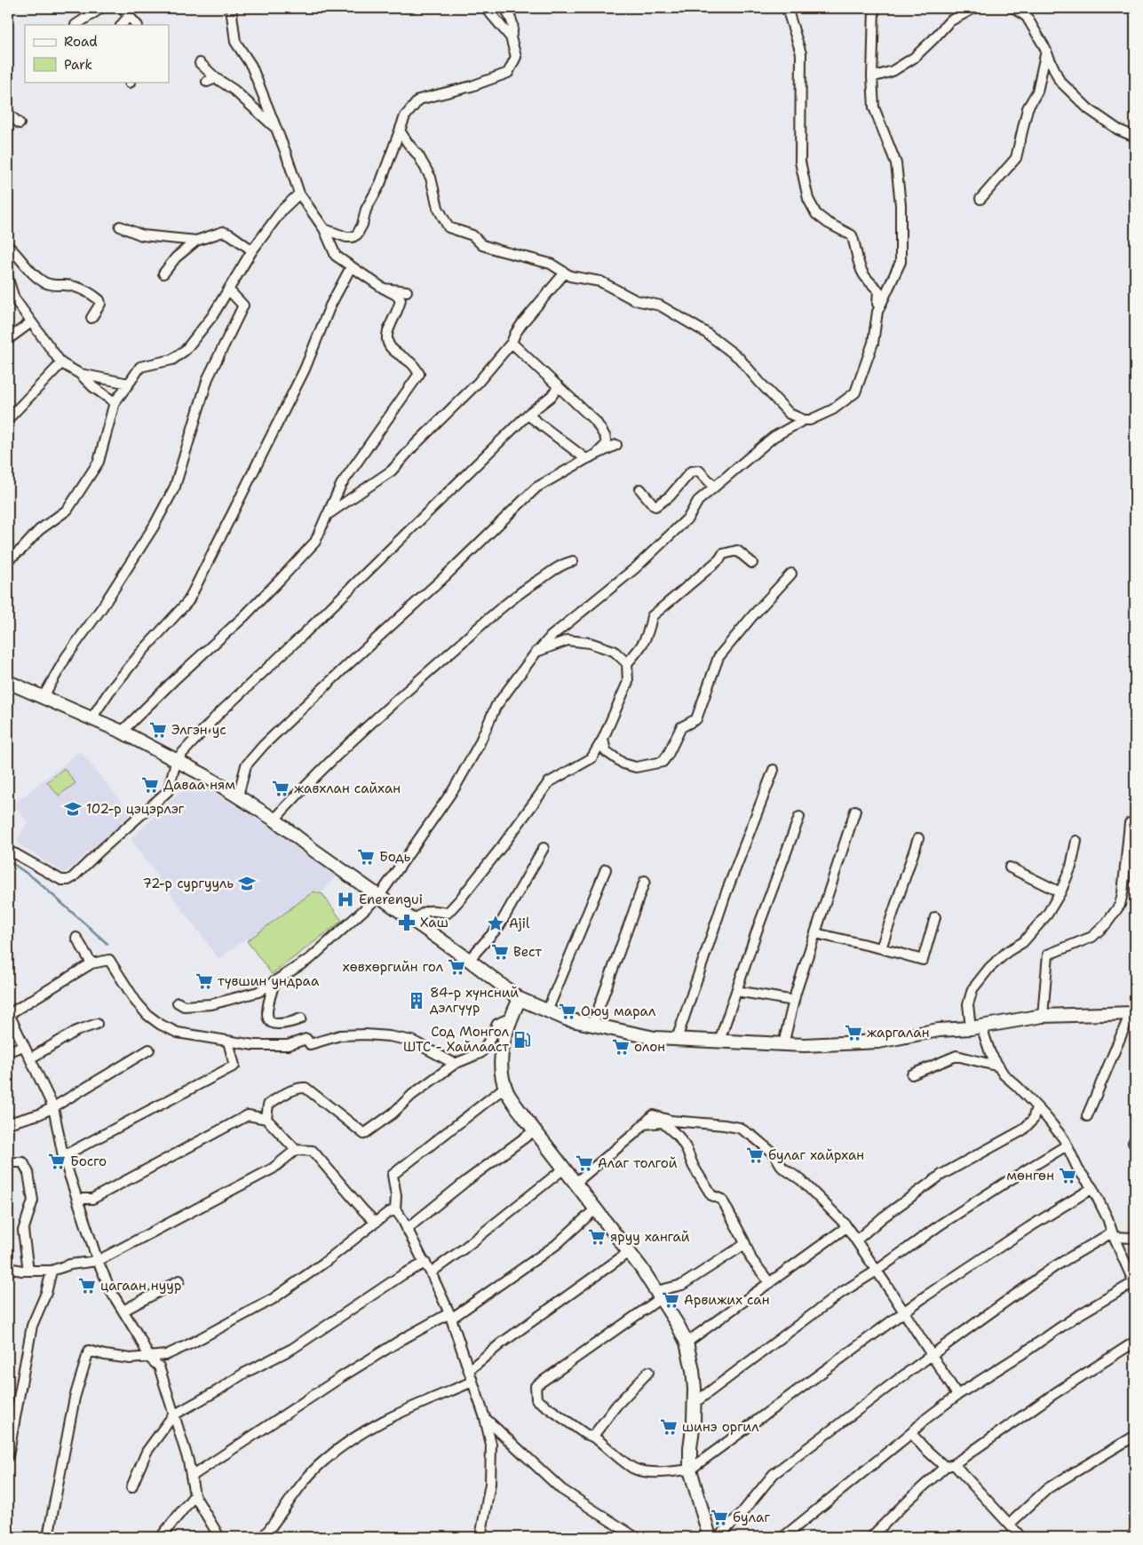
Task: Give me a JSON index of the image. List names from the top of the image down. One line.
{"places":{"supermarket":["Элгэн ус","Даваа ням","жавхлан сайхан","Бодь","Вест","хөвхөргийн гол","түвшин ундраа","Оюу марал","жаргалан","олон","булаг хайрхан","Босго","Алаг толгой","мөнгөн","яруу хангай","цагаан нуур","Арвижих сан","шинэ оргил","булаг"],"school or university":["102-р цэцэрлэг","72-р сургууль"],"hospital":["Enerengui"],"pharmacy":["Хаш"],"place":["Ajil"],"building":["84-р хүнсний дэлгүүр"],"fuel station":["Сод Монгол ШТС - Хайлааст"]},"legend":["Road","Park"]}
